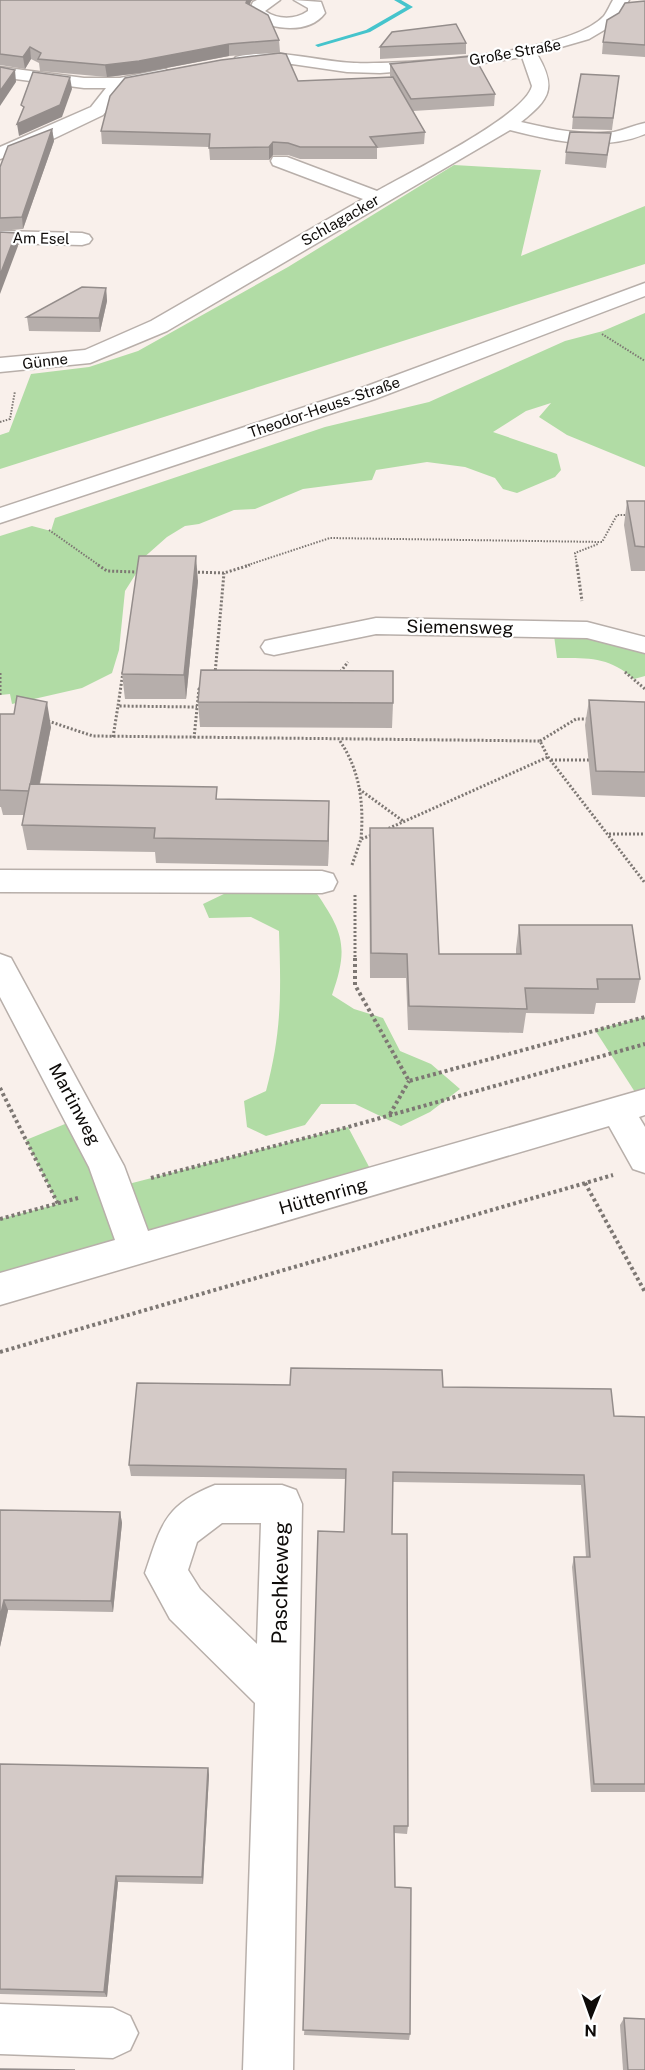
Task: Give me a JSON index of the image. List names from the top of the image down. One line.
{"streets":{"street":["Große Straße","Schlagacker","Am Esel","Günne","Theodor-Heuss-Straße","Siemensweg","Martinweg","Hüttenring"]},"crossings":[["Große Straße","Schlagacker"],["Schlagacker","Günne"],["Martinweg","Hüttenring"]],"north":"bottom"}
